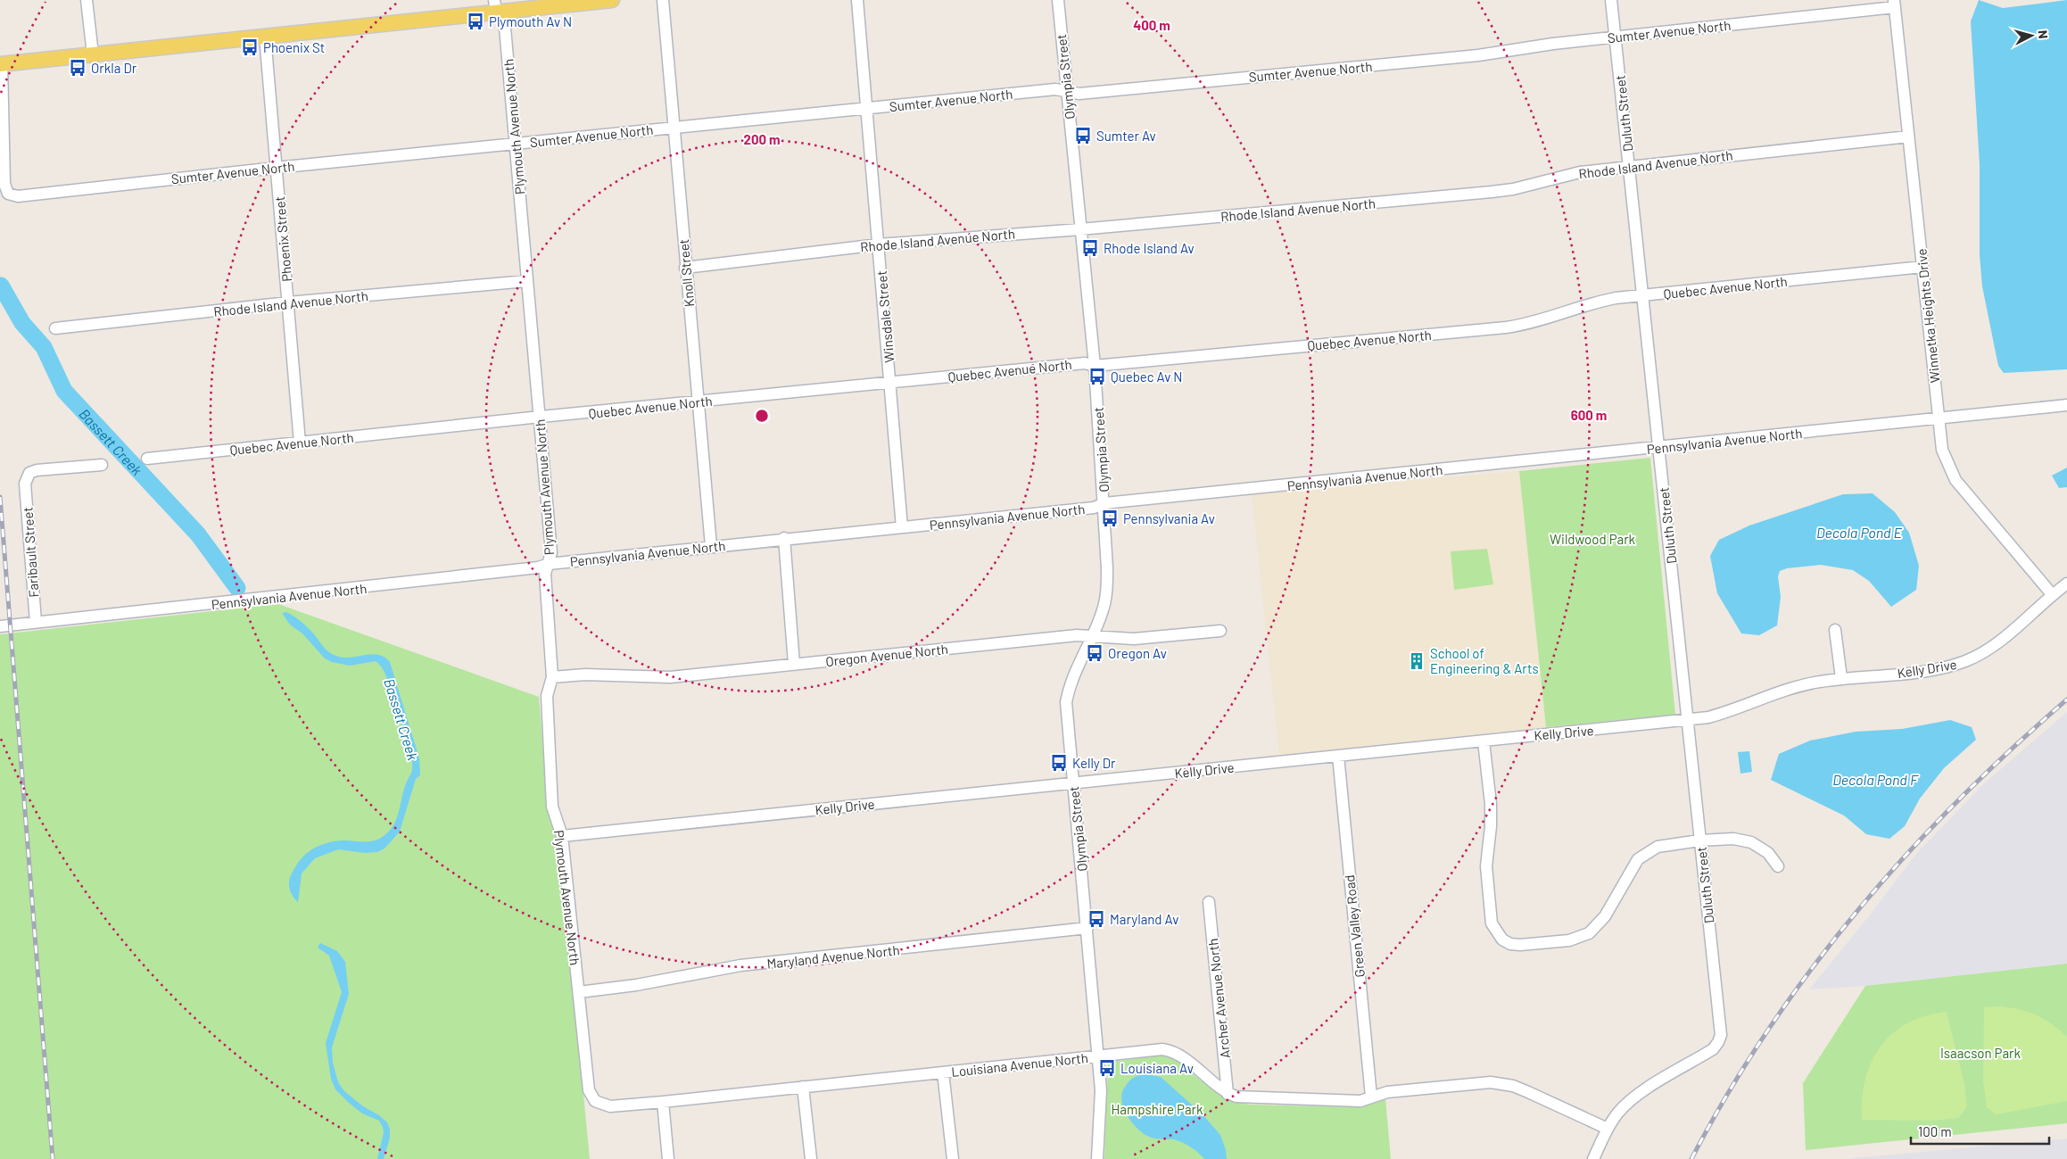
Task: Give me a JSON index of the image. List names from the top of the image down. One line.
{"streets":{"street":["Sumter Avenue North","Olympia Street","Duluth Street","Plymouth Avenue North","Rhode Island Avenue North","Phoenix Street","Knoll Street","Quebec Avenue North","Winnetka Heights Drive","Winsdale Street","Pennsylvania Avenue North","Faribault Street","Oregon Avenue North","Kelly Drive","Green Valley Road","Maryland Avenue North","Archer Avenue North","Louisiana Avenue North"]},"crossings":[["Sumter Avenue North","Olympia Street"],["Sumter Avenue North","Duluth Street"],["Sumter Avenue North","Plymouth Avenue North"],["Sumter Avenue North","Phoenix Street"],["Sumter Avenue North","Knoll Street"],["Sumter Avenue North","Winnetka Heights Drive"],["Sumter Avenue North","Winsdale Street"],["Olympia Street","Rhode Island Avenue North"],["Olympia Street","Quebec Avenue North"],["Olympia Street","Pennsylvania Avenue North"],["Olympia Street","Oregon Avenue North"],["Olympia Street","Kelly Drive"],["Olympia Street","Maryland Avenue North"],["Olympia Street","Louisiana Avenue North"],["Duluth Street","Rhode Island Avenue North"],["Duluth Street","Quebec Avenue North"],["Duluth Street","Pennsylvania Avenue North"],["Duluth Street","Kelly Drive"],["Duluth Street","Louisiana Avenue North"],["Plymouth Avenue North","Rhode Island Avenue North"],["Plymouth Avenue North","Quebec Avenue North"],["Plymouth Avenue North","Pennsylvania Avenue North"],["Plymouth Avenue North","Oregon Avenue North"],["Plymouth Avenue North","Kelly Drive"],["Plymouth Avenue North","Maryland Avenue North"],["Plymouth Avenue North","Louisiana Avenue North"],["Rhode Island Avenue North","Phoenix Street"],["Rhode Island Avenue North","Knoll Street"],["Rhode Island Avenue North","Winnetka Heights Drive"],["Rhode Island Avenue North","Winsdale Street"],["Phoenix Street","Quebec Avenue North"],["Knoll Street","Quebec Avenue North"],["Knoll Street","Pennsylvania Avenue North"],["Quebec Avenue North","Winnetka Heights Drive"],["Quebec Avenue North","Winsdale Street"],["Winnetka Heights Drive","Pennsylvania Avenue North"],["Winnetka Heights Drive","Kelly Drive"],["Winsdale Street","Pennsylvania Avenue North"],["Pennsylvania Avenue North","Faribault Street"],["Kelly Drive","Green Valley Road"],["Green Valley Road","Louisiana Avenue North"],["Archer Avenue North","Louisiana Avenue North"]],"water":["Bassett Creek","Decola Pond E","Decola Pond F"],"parks":["Wildwood Park","Isaacson Park","Hampshire Park"],"places":{"bus stop":["Plymouth Av N","Phoenix St","Orkla Dr","Sumter Av","Rhode Island Av","Quebec Av N","Pennsylvania Av","Oregon Av","Kelly Dr","Maryland Av","Louisiana Av"],"building":["School of Engineering & Arts"]},"scale_bar":"100 m","north":"right","rings":["400 m","200 m","600 m"]}
